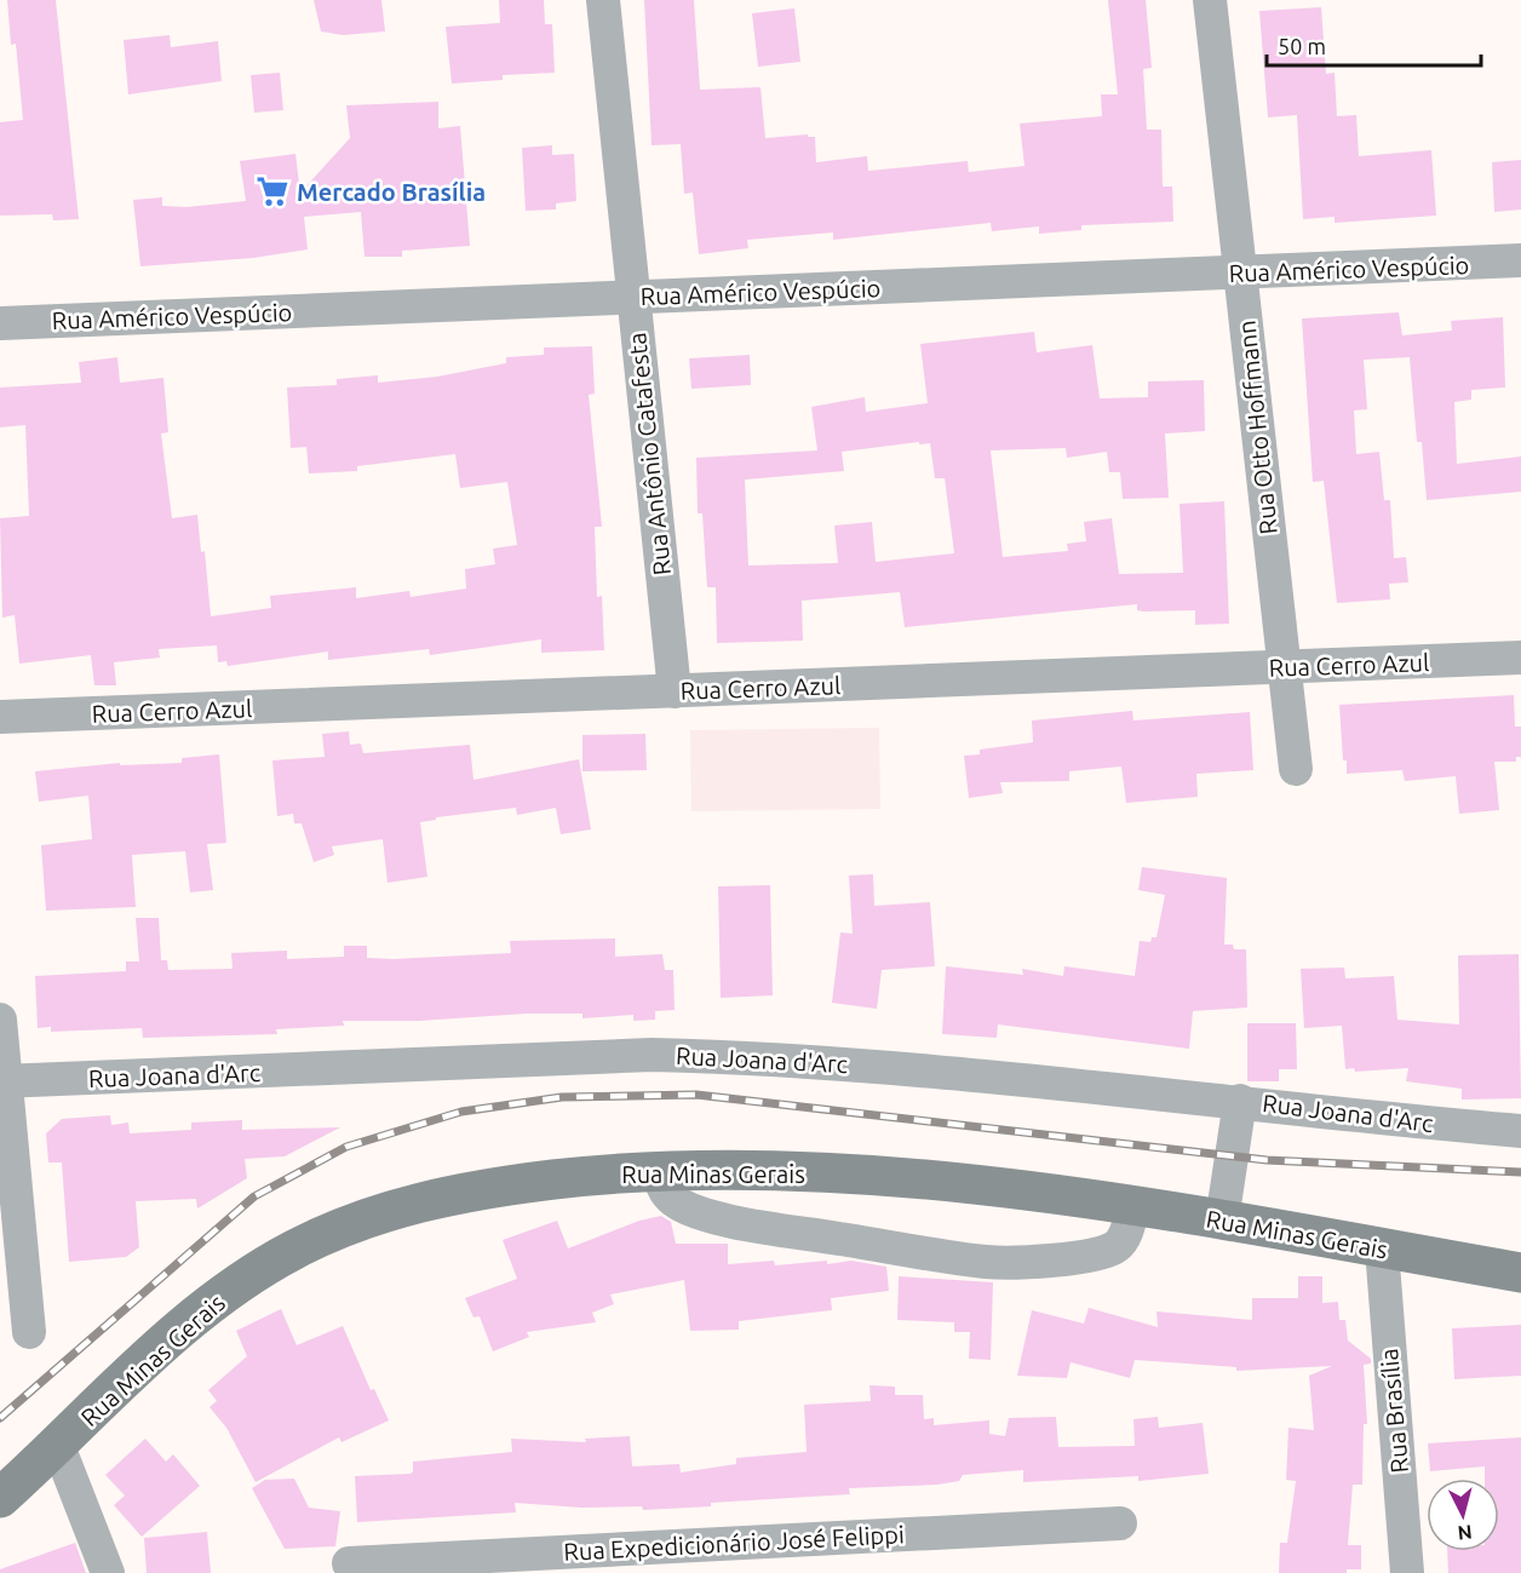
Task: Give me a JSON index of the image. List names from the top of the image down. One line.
{"streets":{"main road":["Rua Minas Gerais"],"street":["Rua Américo Vespúcio","Rua Otto Hoffmann","Rua Antônio Catafesta","Rua Cerro Azul","Rua Joana d'Arc","Rua Brasília","Rua Expedicionário José Felippi"]},"crossings":[["Rua Américo Vespúcio","Rua Otto Hoffmann"],["Rua Américo Vespúcio","Rua Antônio Catafesta"],["Rua Otto Hoffmann","Rua Cerro Azul"],["Rua Antônio Catafesta","Rua Cerro Azul"],["Rua Minas Gerais","Rua Brasília"]],"places":{"supermarket":["Mercado Brasília"]},"scale_bar":"50 m","north":"bottom"}
